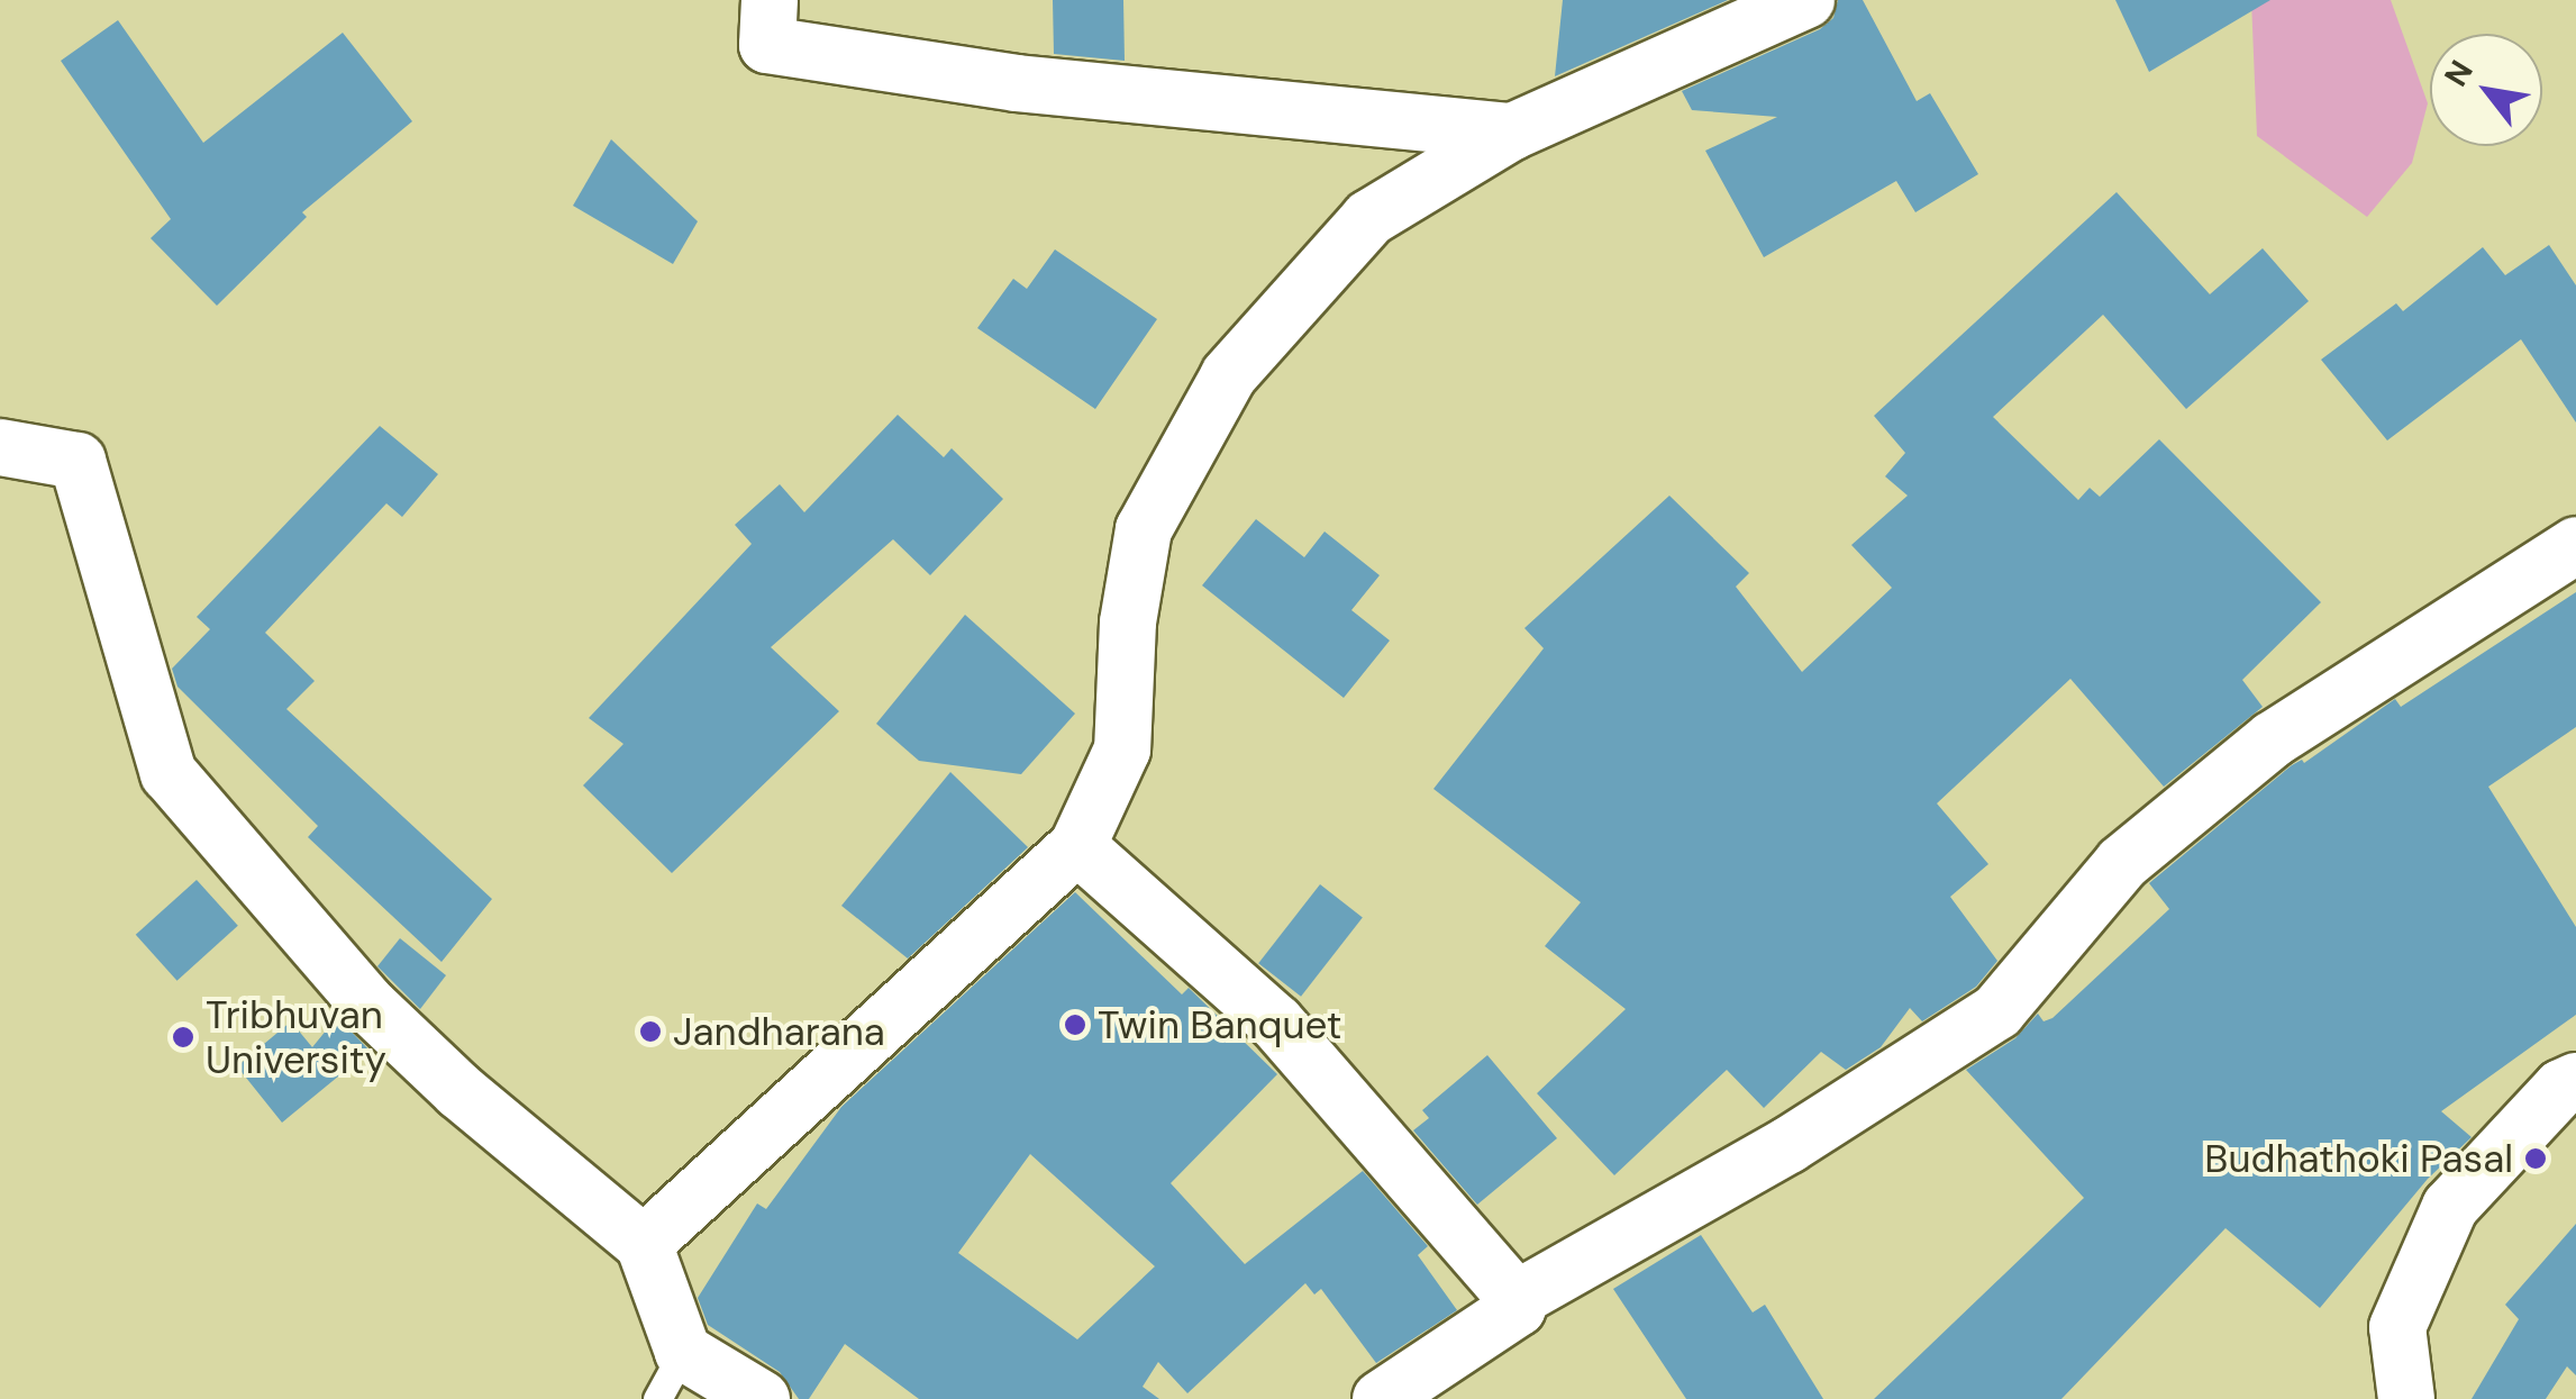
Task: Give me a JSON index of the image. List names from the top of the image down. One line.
{"places":["Twin Banquet","Jandharana","Tribhuvan University","Budhathoki Pasal"],"north":"top left"}
